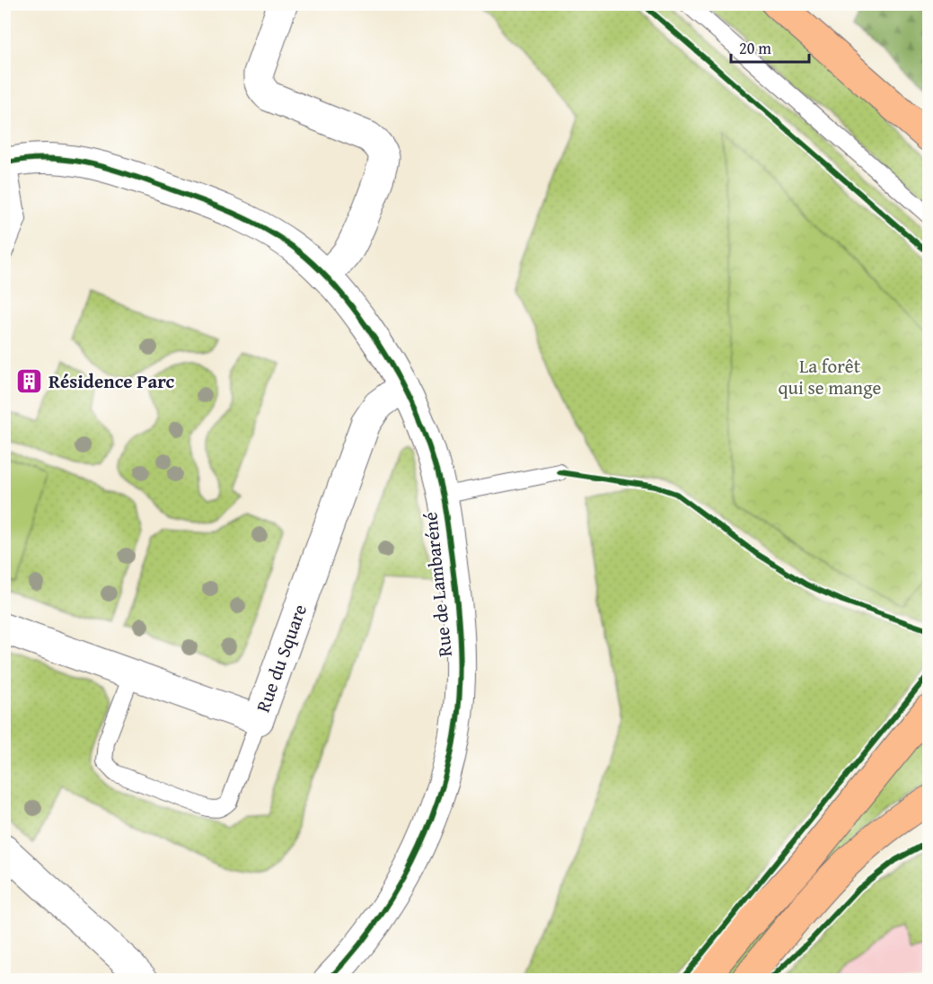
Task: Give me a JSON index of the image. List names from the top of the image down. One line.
{"streets":{"street":["Rue de Lambaréné","Rue du Square"]},"crossings":[["Rue de Lambaréné","Rue du Square"]],"parks":["La forêt qui se mange"],"places":{"building":["Résidence Parc"]},"scale_bar":"20 m"}
